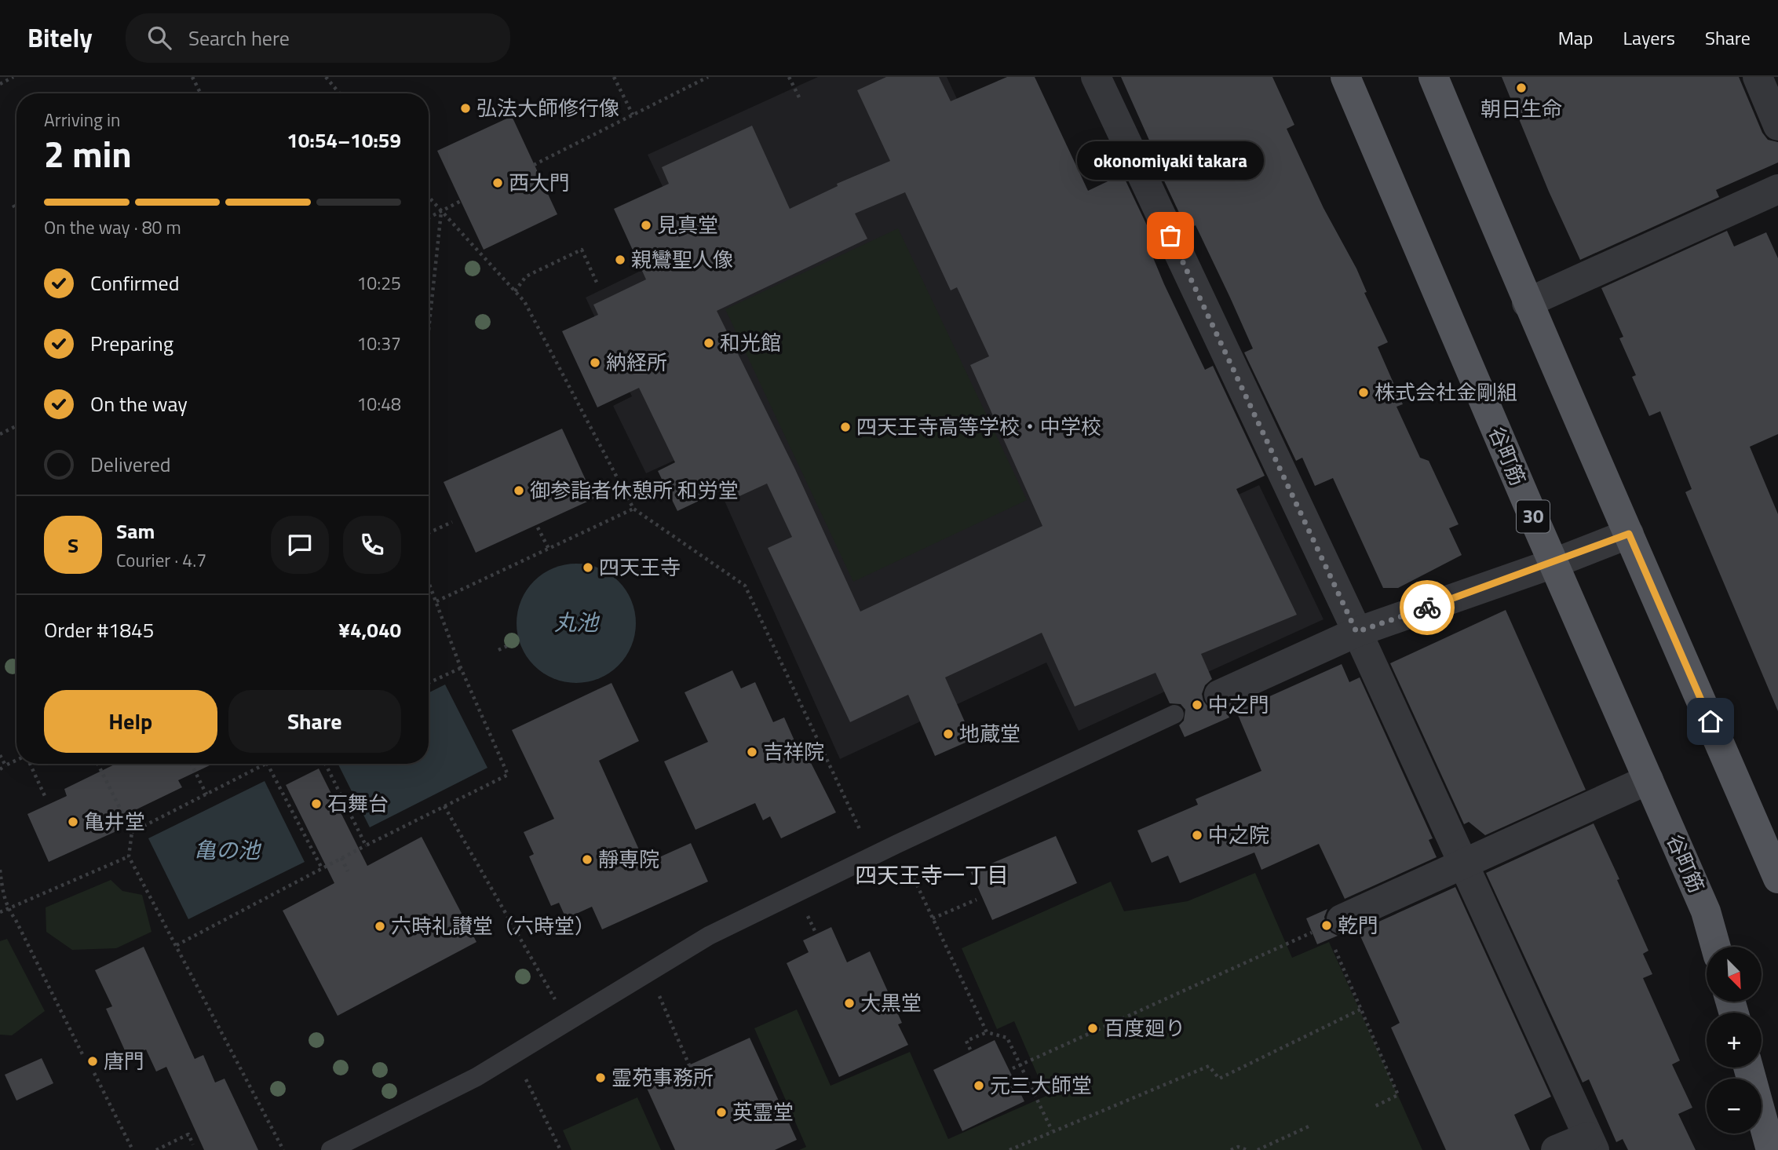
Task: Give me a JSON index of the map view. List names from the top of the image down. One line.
{"streets":{"main road":["谷町筋","30"]},"districts":["四天王寺一丁目"],"water":["丸池","亀の池"],"places":["朝日生命","弘法大師修行像","西大門","見真堂","okonomiyaki takara","親鸞聖人像","和光館","納経所","株式会社金剛組","四天王寺高等学校・中学校","御参詣者休憩所 和労堂","四天王寺","中之門","地蔵堂","吉祥院","石舞台","亀井堂","中之院","靜専院","乾門","六時礼讃堂（六時堂）","大黒堂","百度廻り","唐門","霊苑事務所","元三大師堂","英霊堂"],"north":"bottom right","page":{"header":"Bitely","search":"Search here","nav":["Map","Layers","Share"],"heading":["2 min","Arriving in","10:54–10:59"],"panel":["Sam","Courier · 4.7","Order #1845","¥4,040"],"bubble":"okonomiyaki takara","bar":"On the way · 80 m","list":[["Confirmed","10:25"],["Preparing","10:37"],["On the way","10:48"],"Delivered"],"round":"S","buttons":["Help","Share"],"map_buttons":["+","−"]}}
